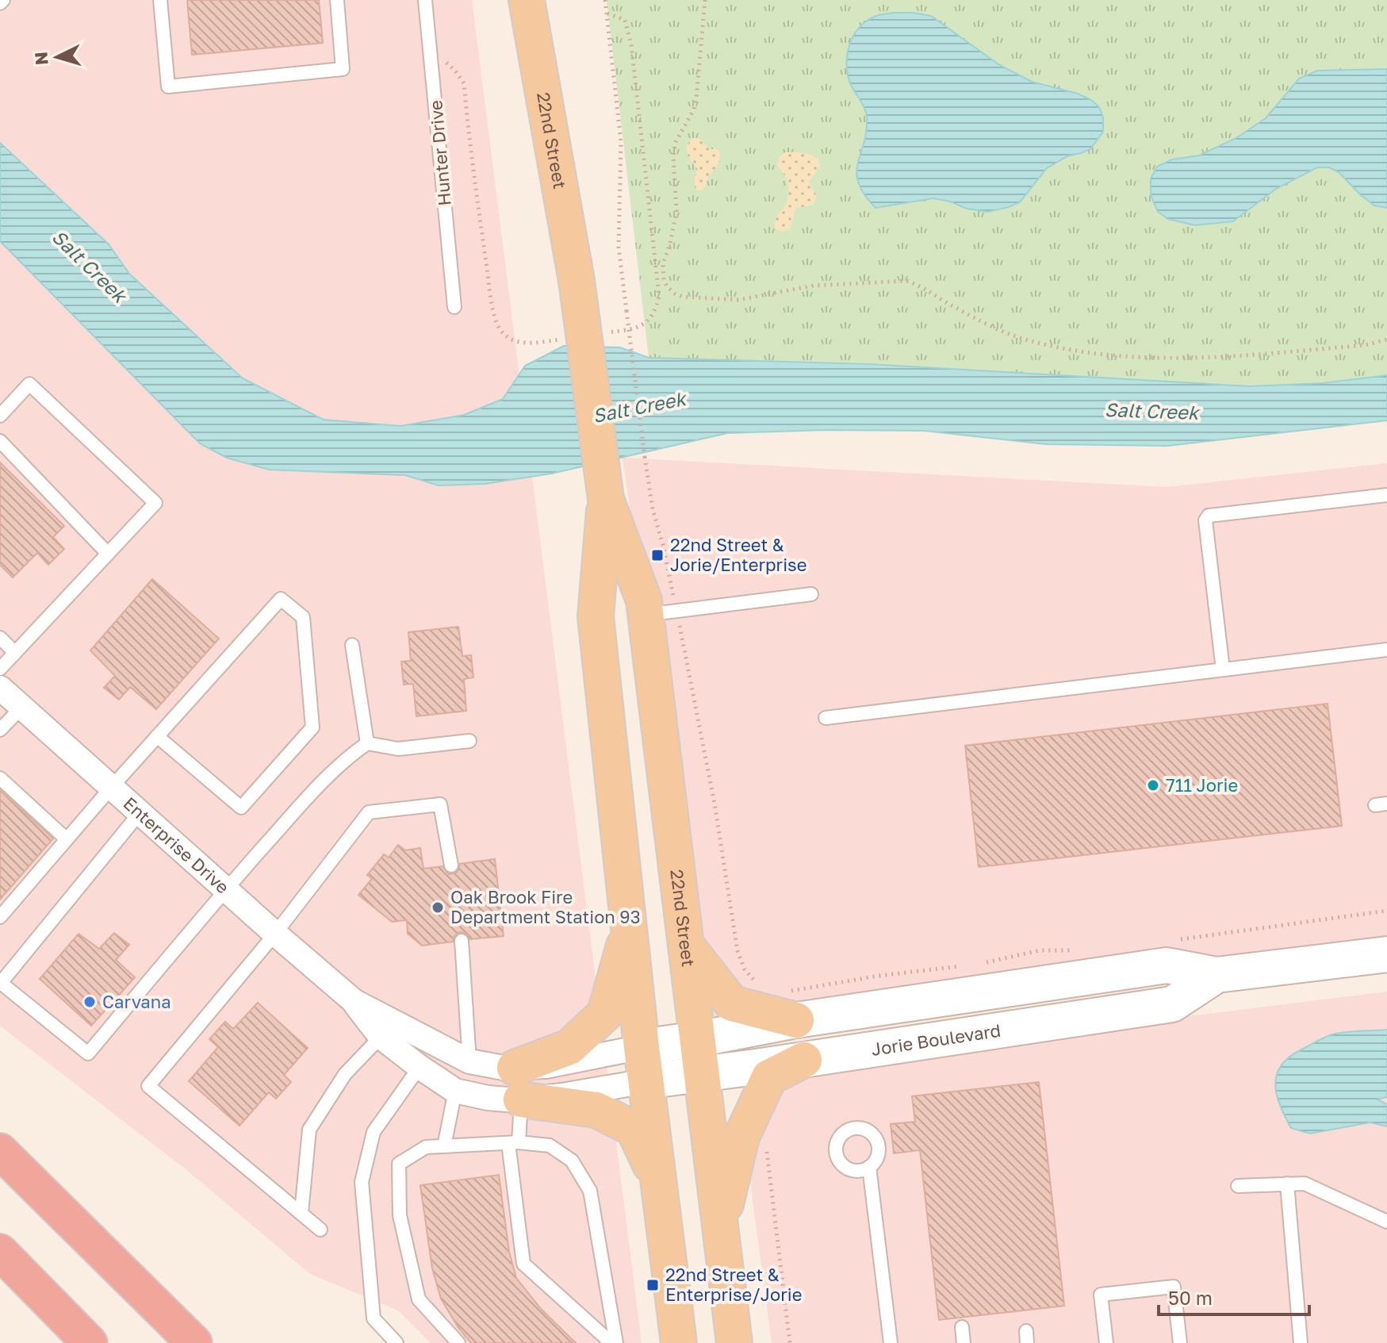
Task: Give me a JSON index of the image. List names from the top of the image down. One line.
{"streets":{"main road":["22nd Street","Jorie Boulevard"],"street":["Enterprise Drive"],"lane":["Hunter Drive"]},"crossings":[["22nd Street","Enterprise Drive"],["22nd Street","Jorie Boulevard"],["Enterprise Drive","Jorie Boulevard"]],"water":["Salt Creek"],"places":{"transit":["22nd Street & Jorie/Enterprise","22nd Street & Enterprise/Jorie"],"other":["711 Jorie","Oak Brook Fire Department Station 93","Carvana"]},"scale_bar":"50 m","north":"left"}
